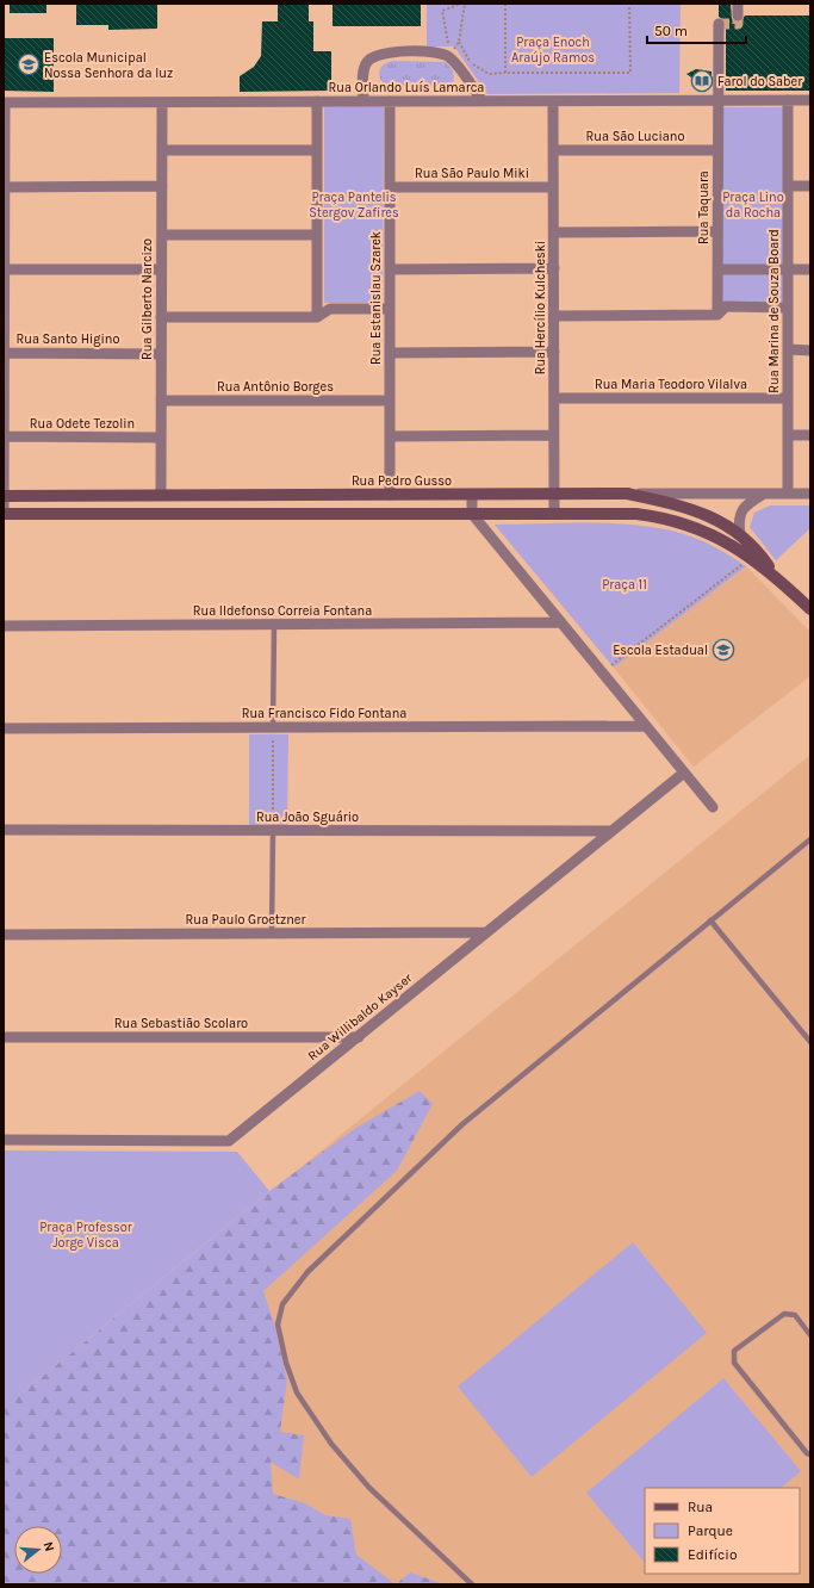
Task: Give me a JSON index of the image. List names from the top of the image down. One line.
{"streets":{"main road":["Rua Pedro Gusso"],"street":["Rua Orlando Luís Lamarca","Rua São Luciano","Rua São Paulo Miki","Rua Taquara","Rua Estanislau Szarek","Rua Gilberto Narcizo","Rua Hercílio Kulcheski","Rua Marina de Souza Board","Rua Santo Higino","Rua Maria Teodoro Vilalva","Rua Antônio Borges","Rua Odete Tezolin","Rua Ildefonso Correia Fontana","Rua Francisco Fido Fontana","Rua João Sguário","Rua Paulo Groetzner","Rua Willibaldo Kayser","Rua Sebastião Scolaro"]},"crossings":[["Rua Orlando Luís Lamarca","Rua Taquara"],["Rua Orlando Luís Lamarca","Rua Estanislau Szarek"],["Rua Orlando Luís Lamarca","Rua Gilberto Narcizo"],["Rua Orlando Luís Lamarca","Rua Hercílio Kulcheski"],["Rua Orlando Luís Lamarca","Rua Marina de Souza Board"],["Rua São Luciano","Rua Taquara"],["Rua São Luciano","Rua Hercílio Kulcheski"],["Rua São Paulo Miki","Rua Estanislau Szarek"],["Rua São Paulo Miki","Rua Hercílio Kulcheski"],["Rua Estanislau Szarek","Rua Antônio Borges"],["Rua Estanislau Szarek","Rua Pedro Gusso"],["Rua Gilberto Narcizo","Rua Santo Higino"],["Rua Gilberto Narcizo","Rua Antônio Borges"],["Rua Gilberto Narcizo","Rua Odete Tezolin"],["Rua Gilberto Narcizo","Rua Pedro Gusso"],["Rua Hercílio Kulcheski","Rua Maria Teodoro Vilalva"],["Rua Hercílio Kulcheski","Rua Pedro Gusso"],["Rua Marina de Souza Board","Rua Maria Teodoro Vilalva"],["Rua João Sguário","Rua Willibaldo Kayser"],["Rua Paulo Groetzner","Rua Willibaldo Kayser"],["Rua Willibaldo Kayser","Rua Sebastião Scolaro"]],"parks":["Praça Enoch Araújo Ramos","Praça Pantelis Stergov Zafires","Praça Lino da Rocha","Praça 11","Praça Professor Jorge Visca"],"places":{"school or university":["Escola Municipal Nossa Senhora da luz","Escola Estadual"],"library":["Farol do Saber"]},"legend":["Rua","Parque","Edifício"],"scale_bar":"50 m","north":"right"}
